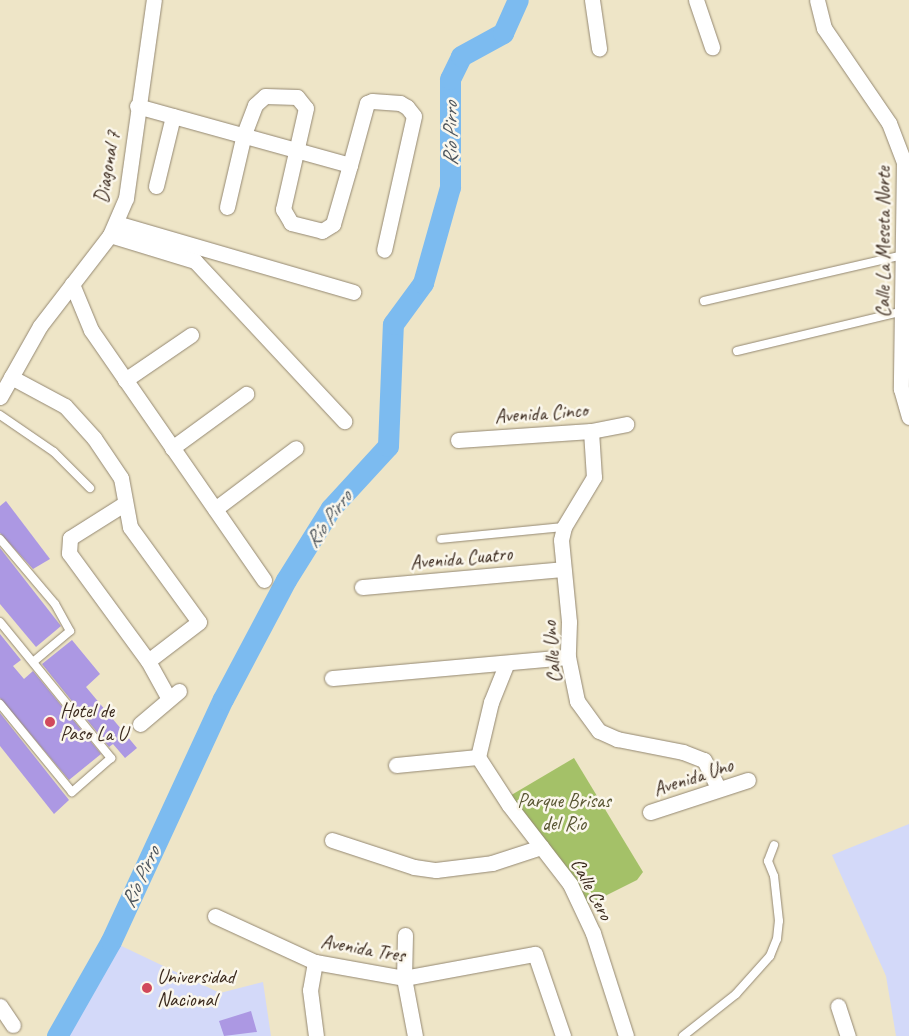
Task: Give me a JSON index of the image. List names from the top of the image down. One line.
{"streets":{"street":["Diagonal 7","Calle La Meseta Norte","Avenida Cinco","Avenida Cuatro","Calle Uno","Avenida Uno","Calle Cero","Avenida Tres"]},"crossings":[["Avenida Cinco","Calle Uno"],["Avenida Cuatro","Calle Uno"],["Calle Uno","Avenida Uno"]],"water":["Río Pirro"],"parks":["Parque Brisas del Río"],"places":["Hotel de Paso La U","Universidad Nacional"]}
